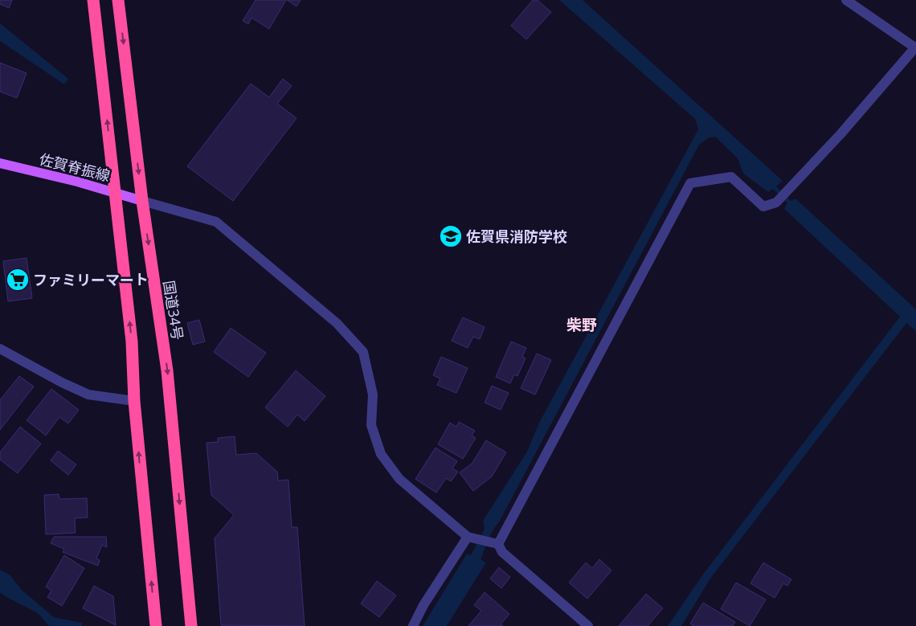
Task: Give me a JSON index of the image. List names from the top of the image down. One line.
{"streets":{"highway":["国道34号"],"main road":["佐賀脊振線"]},"crossings":[["佐賀脊振線","国道34号"]],"districts":["柴野"],"places":{"school or university":["佐賀県消防学校"],"supermarket":["ファミリーマート"]}}
